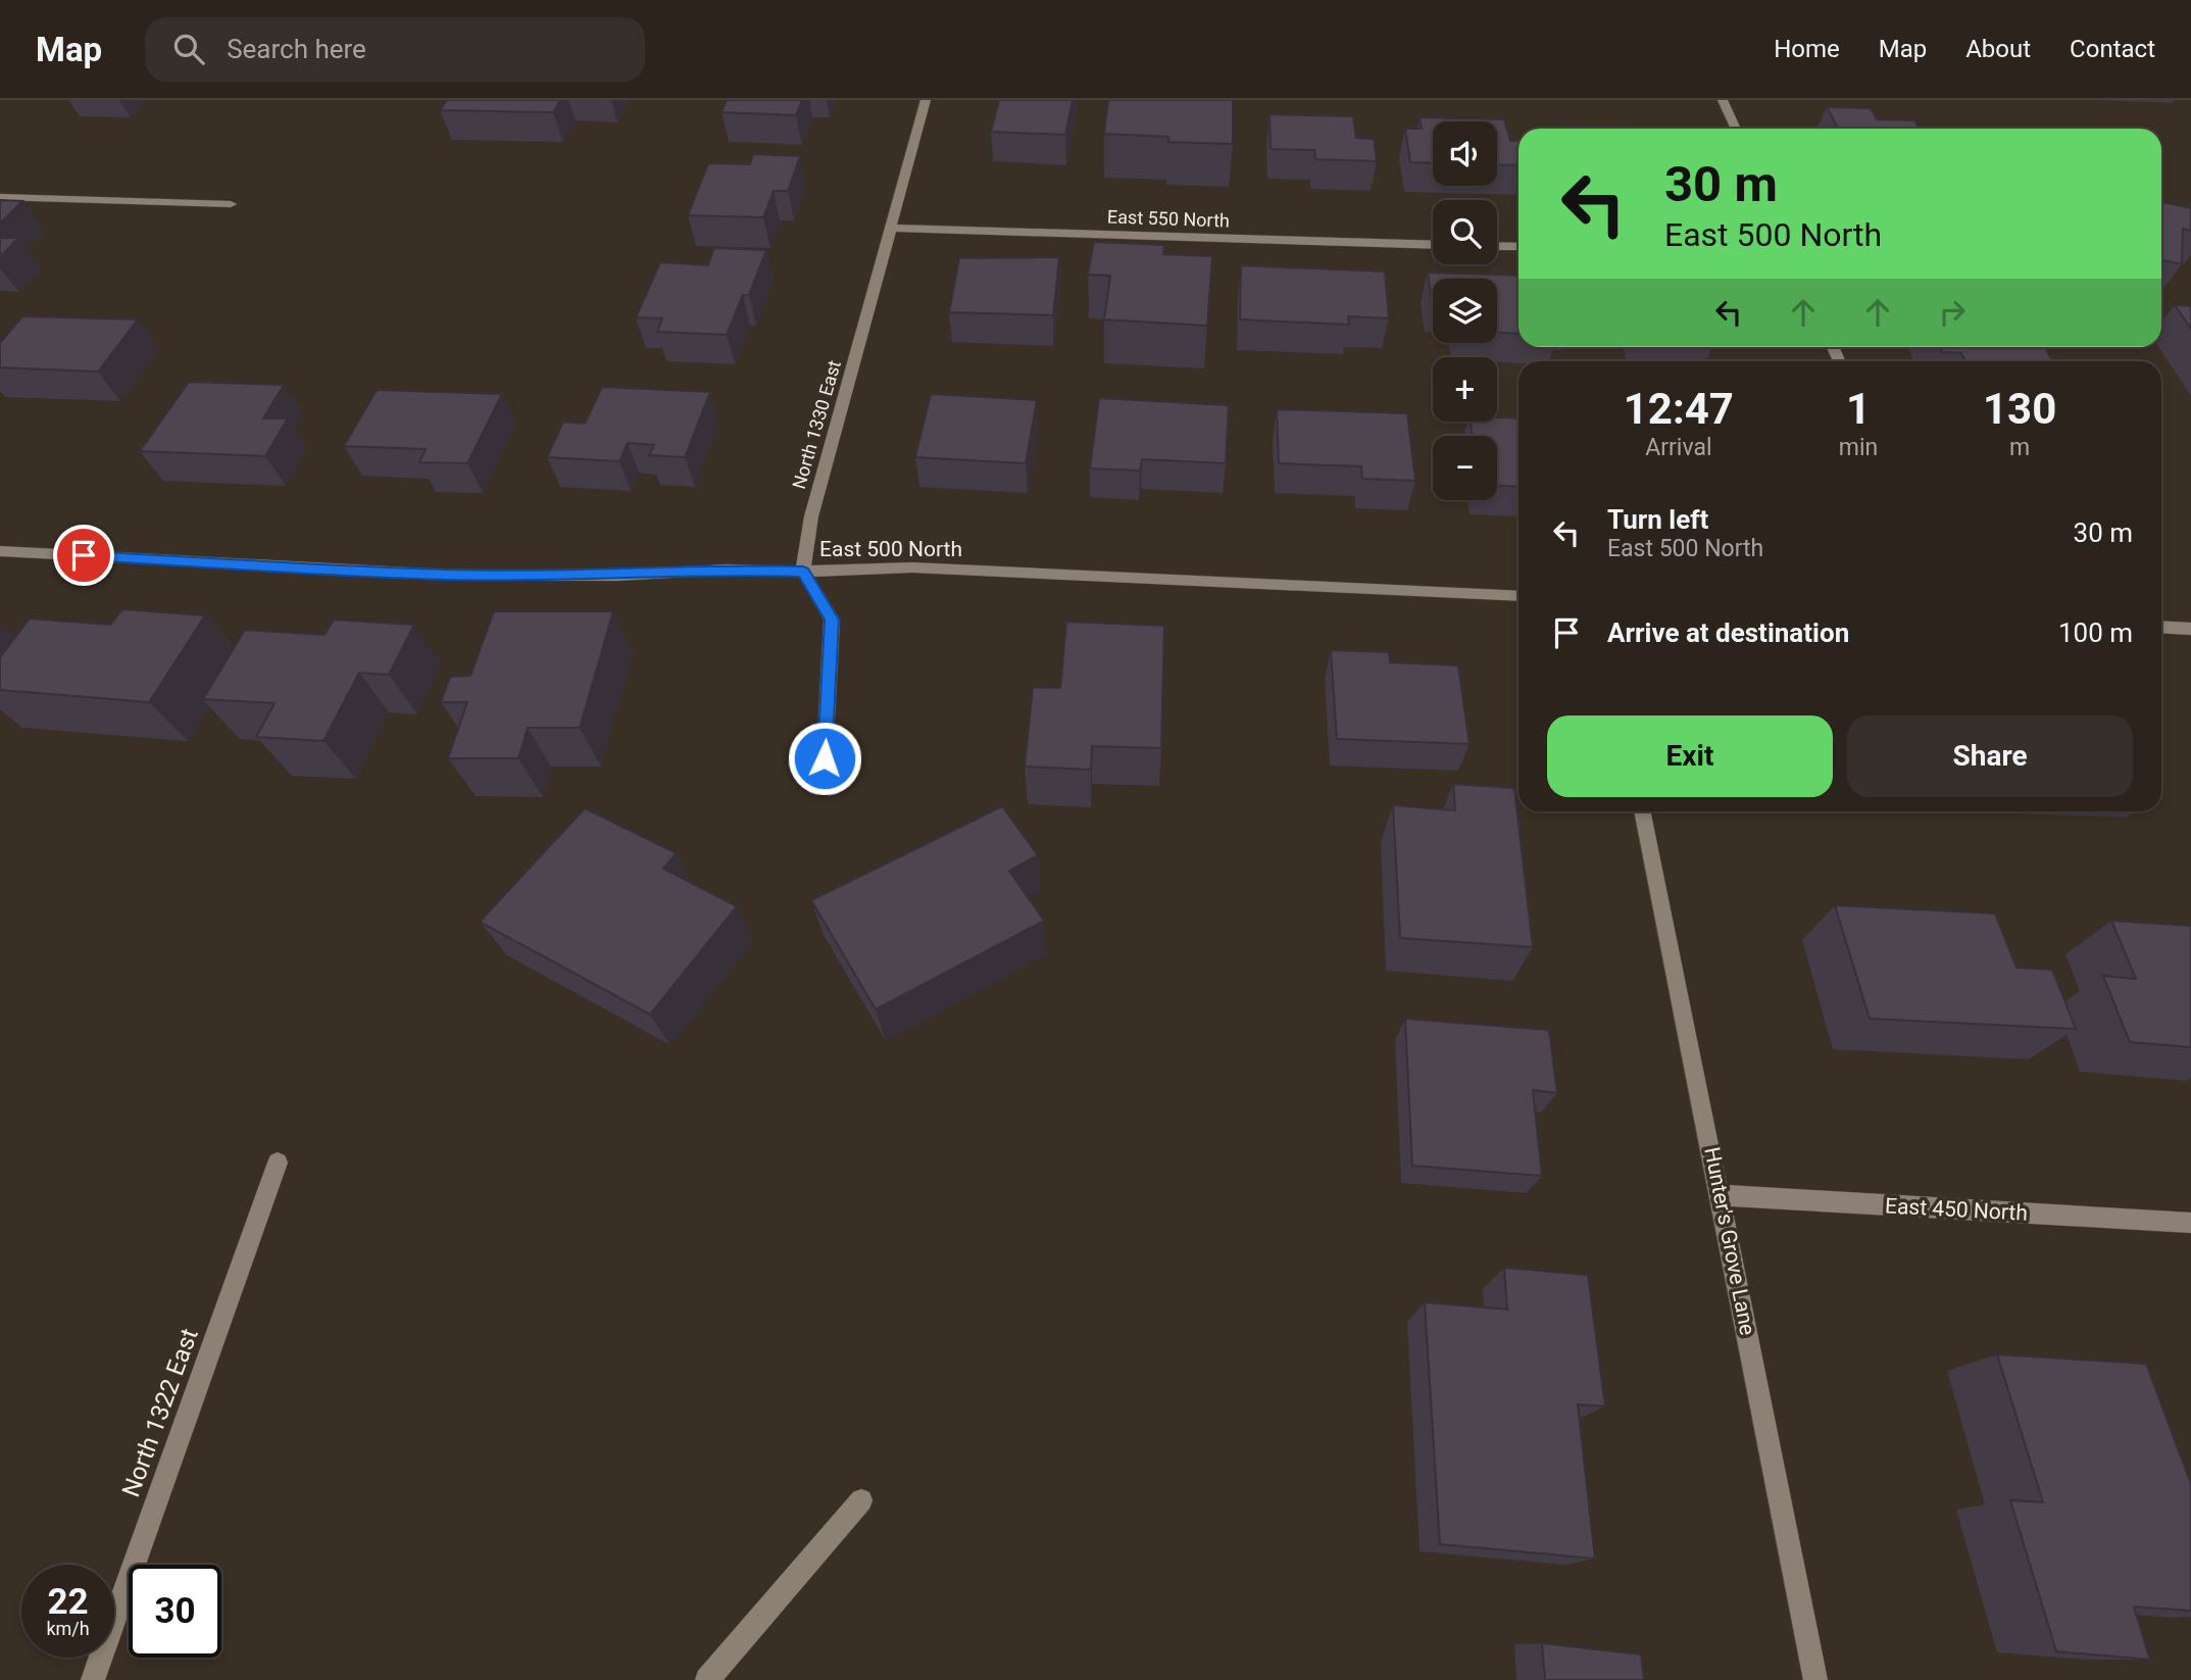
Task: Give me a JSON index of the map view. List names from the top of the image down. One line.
{"streets":{"street":["East 550 North","North 1330 East","East 500 North","East 450 North","Hunter's Grove Lane","North 1322 East"]},"crossings":[["East 550 North","North 1330 East"],["North 1330 East","East 500 North"],["East 450 North","Hunter's Grove Lane"]],"page":{"header":"Map","search":"Search here","nav":["Home","Map","About","Contact"],"map_buttons":["+","−"],"turn":["30 m","East 500 North"],"eta":["12:47","Arrival","1","min","130","m"],"list":[{"name":"Turn left","note":"East 500 North","value":"30 m"},{"name":"Arrive at destination","value":"100 m"}],"buttons":["Exit","Share"],"speed":"22 km/h","limit":"30"}}
